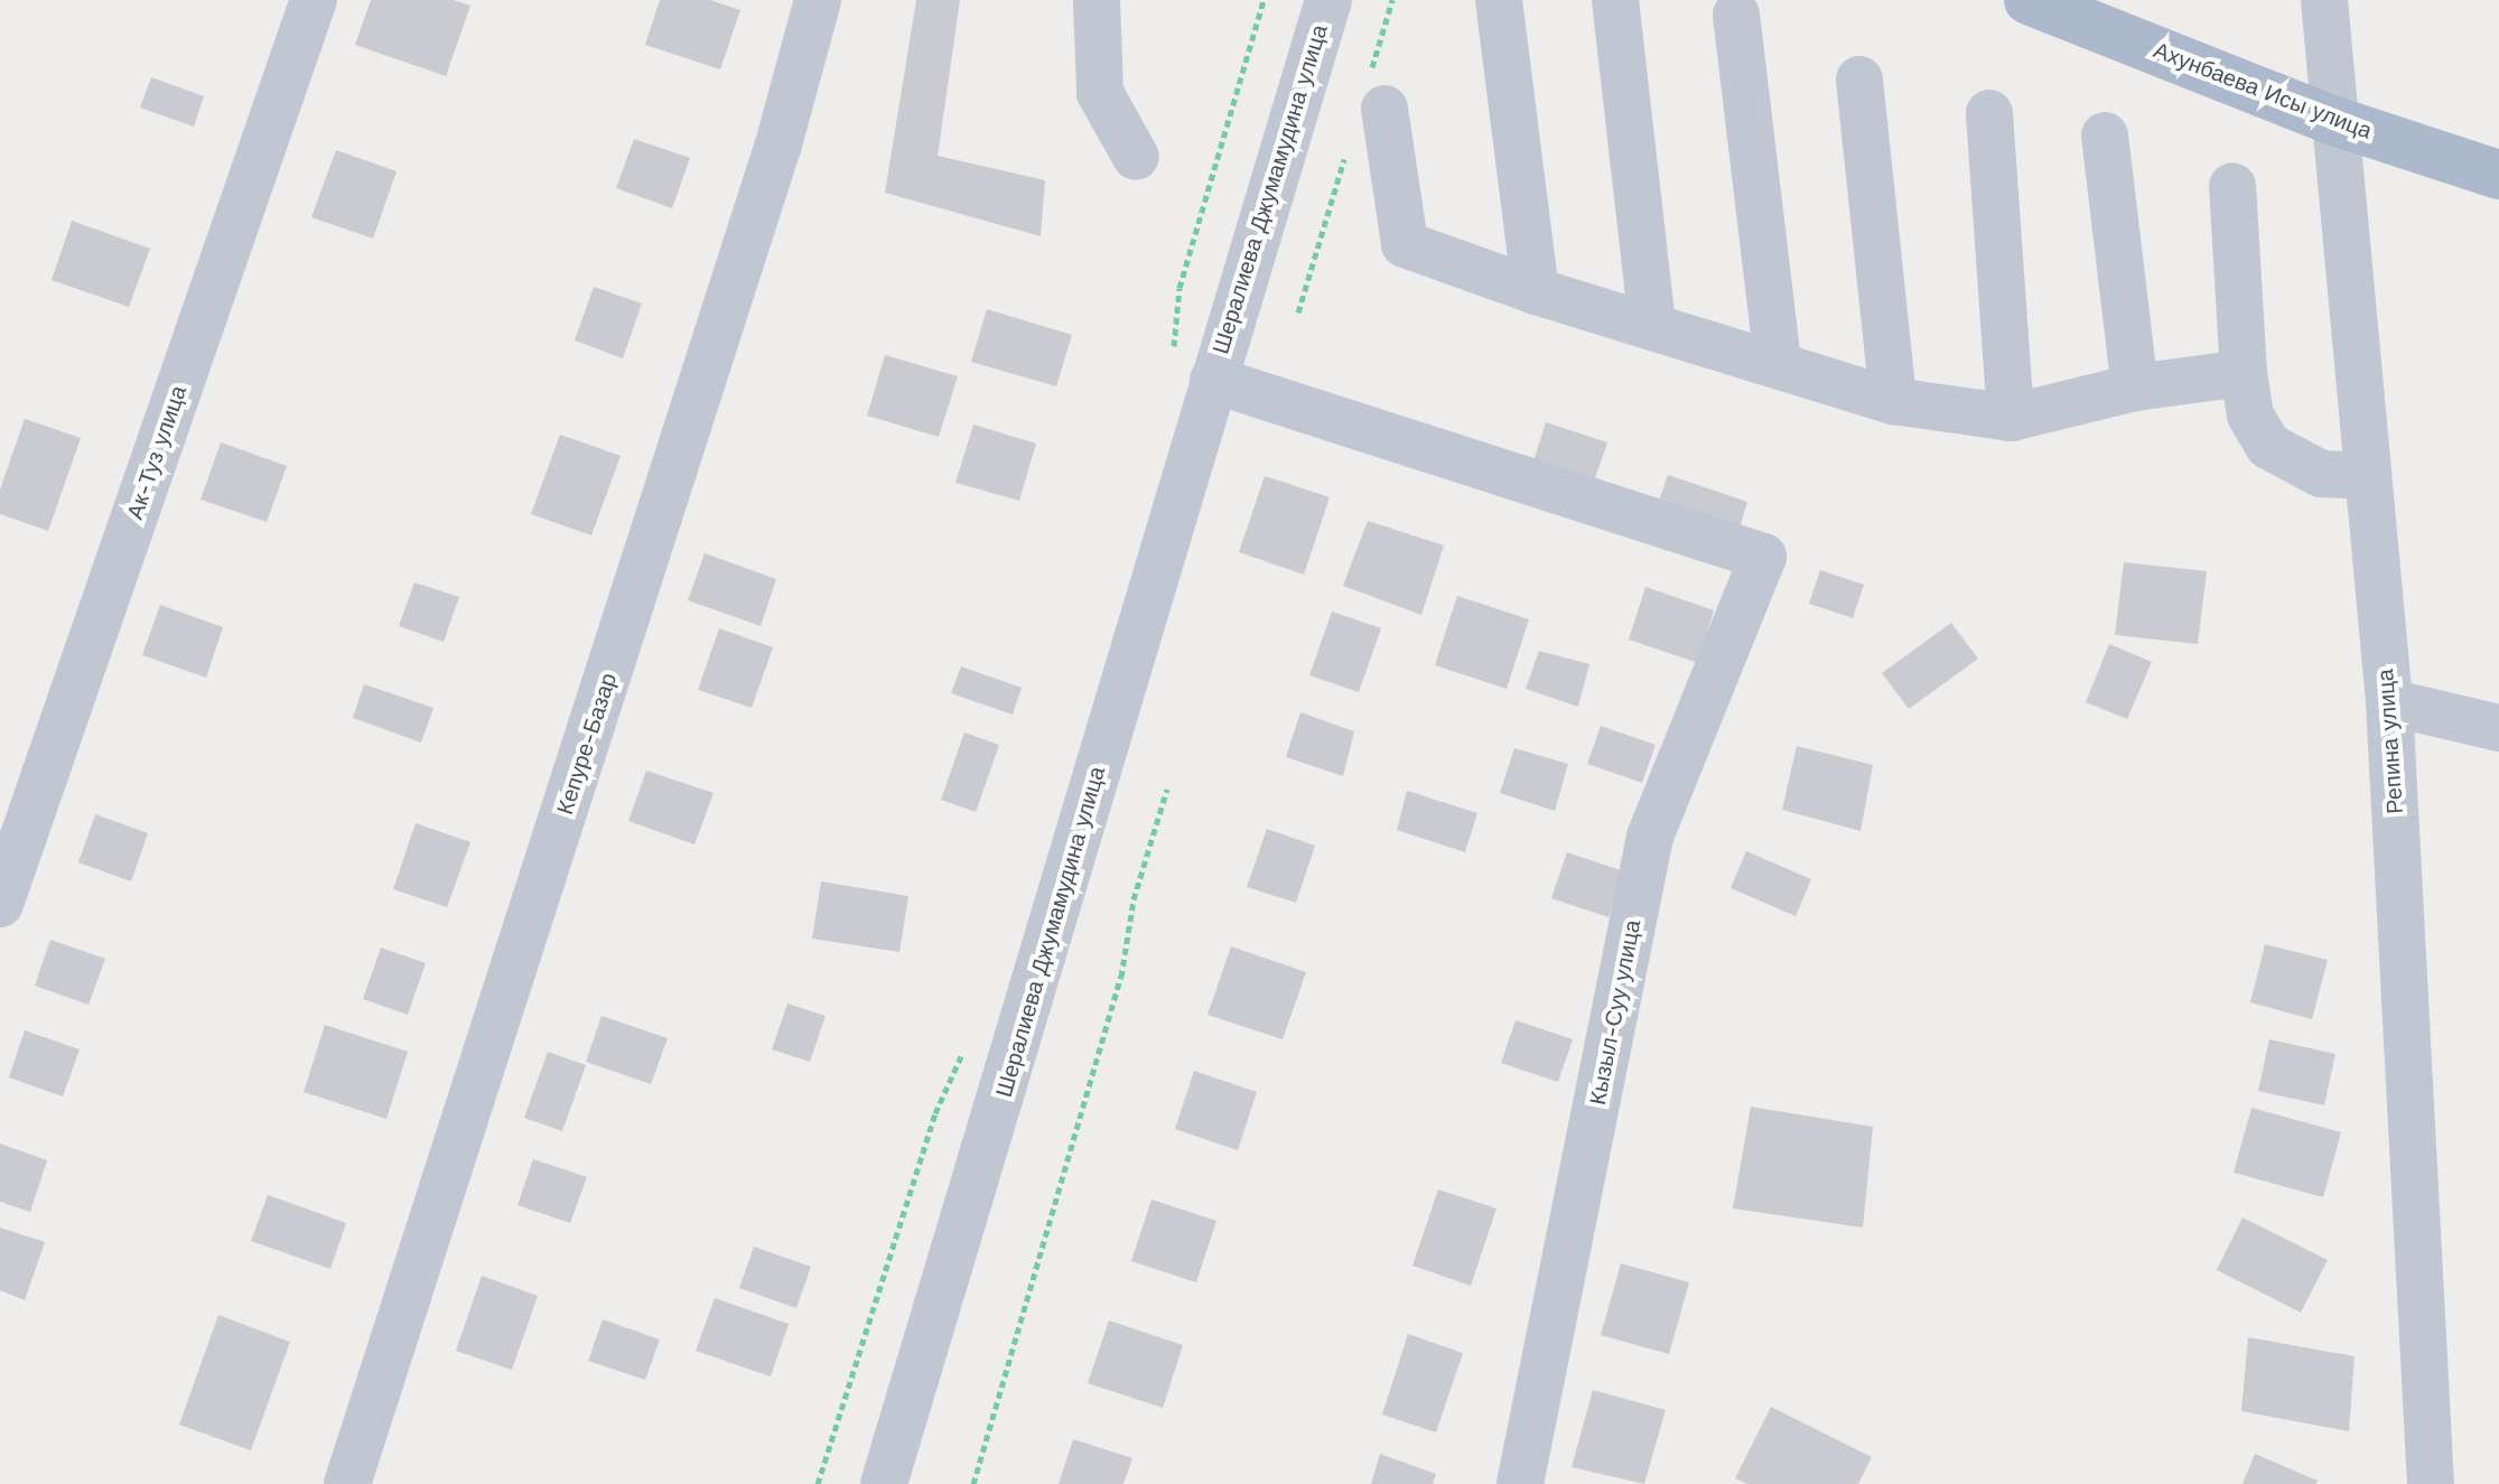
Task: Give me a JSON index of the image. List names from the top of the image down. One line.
{"streets":{"main road":["Ахунбаева Исы улица"],"street":["Шералиева Джумамудина улица","Ак-Туз улица","Репина улица","Кепуре-Базар","Кызыл-Суу улица"]},"crossings":[["Ахунбаева Исы улица","Репина улица"],["Шералиева Джумамудина улица","Кызыл-Суу улица"]]}
